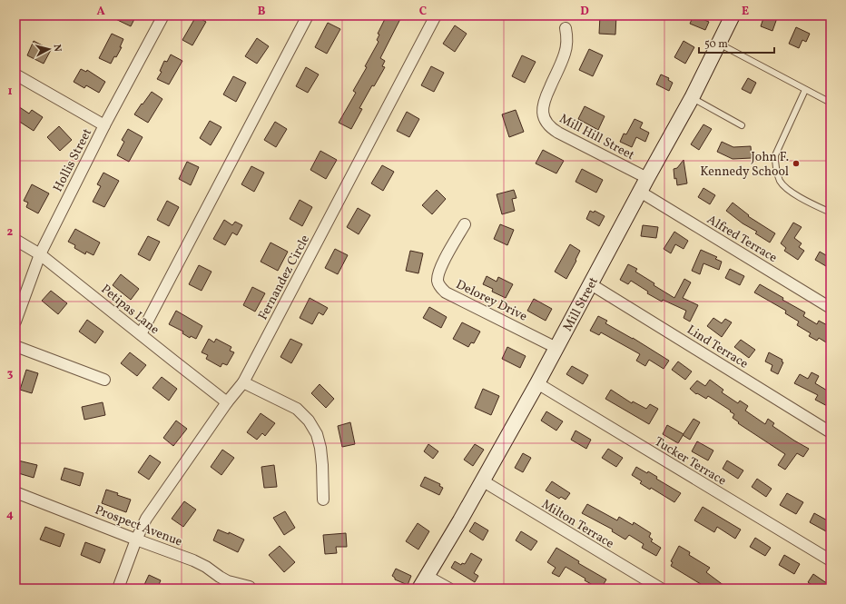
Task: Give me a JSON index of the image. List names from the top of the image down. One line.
{"streets":{"street":["Mill Hill Street","Hollis Street","Alfred Terrace","Fernandez Circle","Delorey Drive","Mill Street","Petipas Lane","Lind Terrace","Tucker Terrace","Milton Terrace","Prospect Avenue"]},"crossings":[["Mill Hill Street","Mill Street"],["Hollis Street","Petipas Lane"],["Alfred Terrace","Mill Street"],["Fernandez Circle","Petipas Lane"],["Fernandez Circle","Prospect Avenue"],["Delorey Drive","Mill Street"],["Mill Street","Lind Terrace"],["Mill Street","Tucker Terrace"],["Mill Street","Milton Terrace"]],"places":["John F. Kennedy School"],"scale_bar":"50 m","north":"right","grid":{"columns":["A","B","C","D","E"],"rows":["1","2","3","4"]}}
